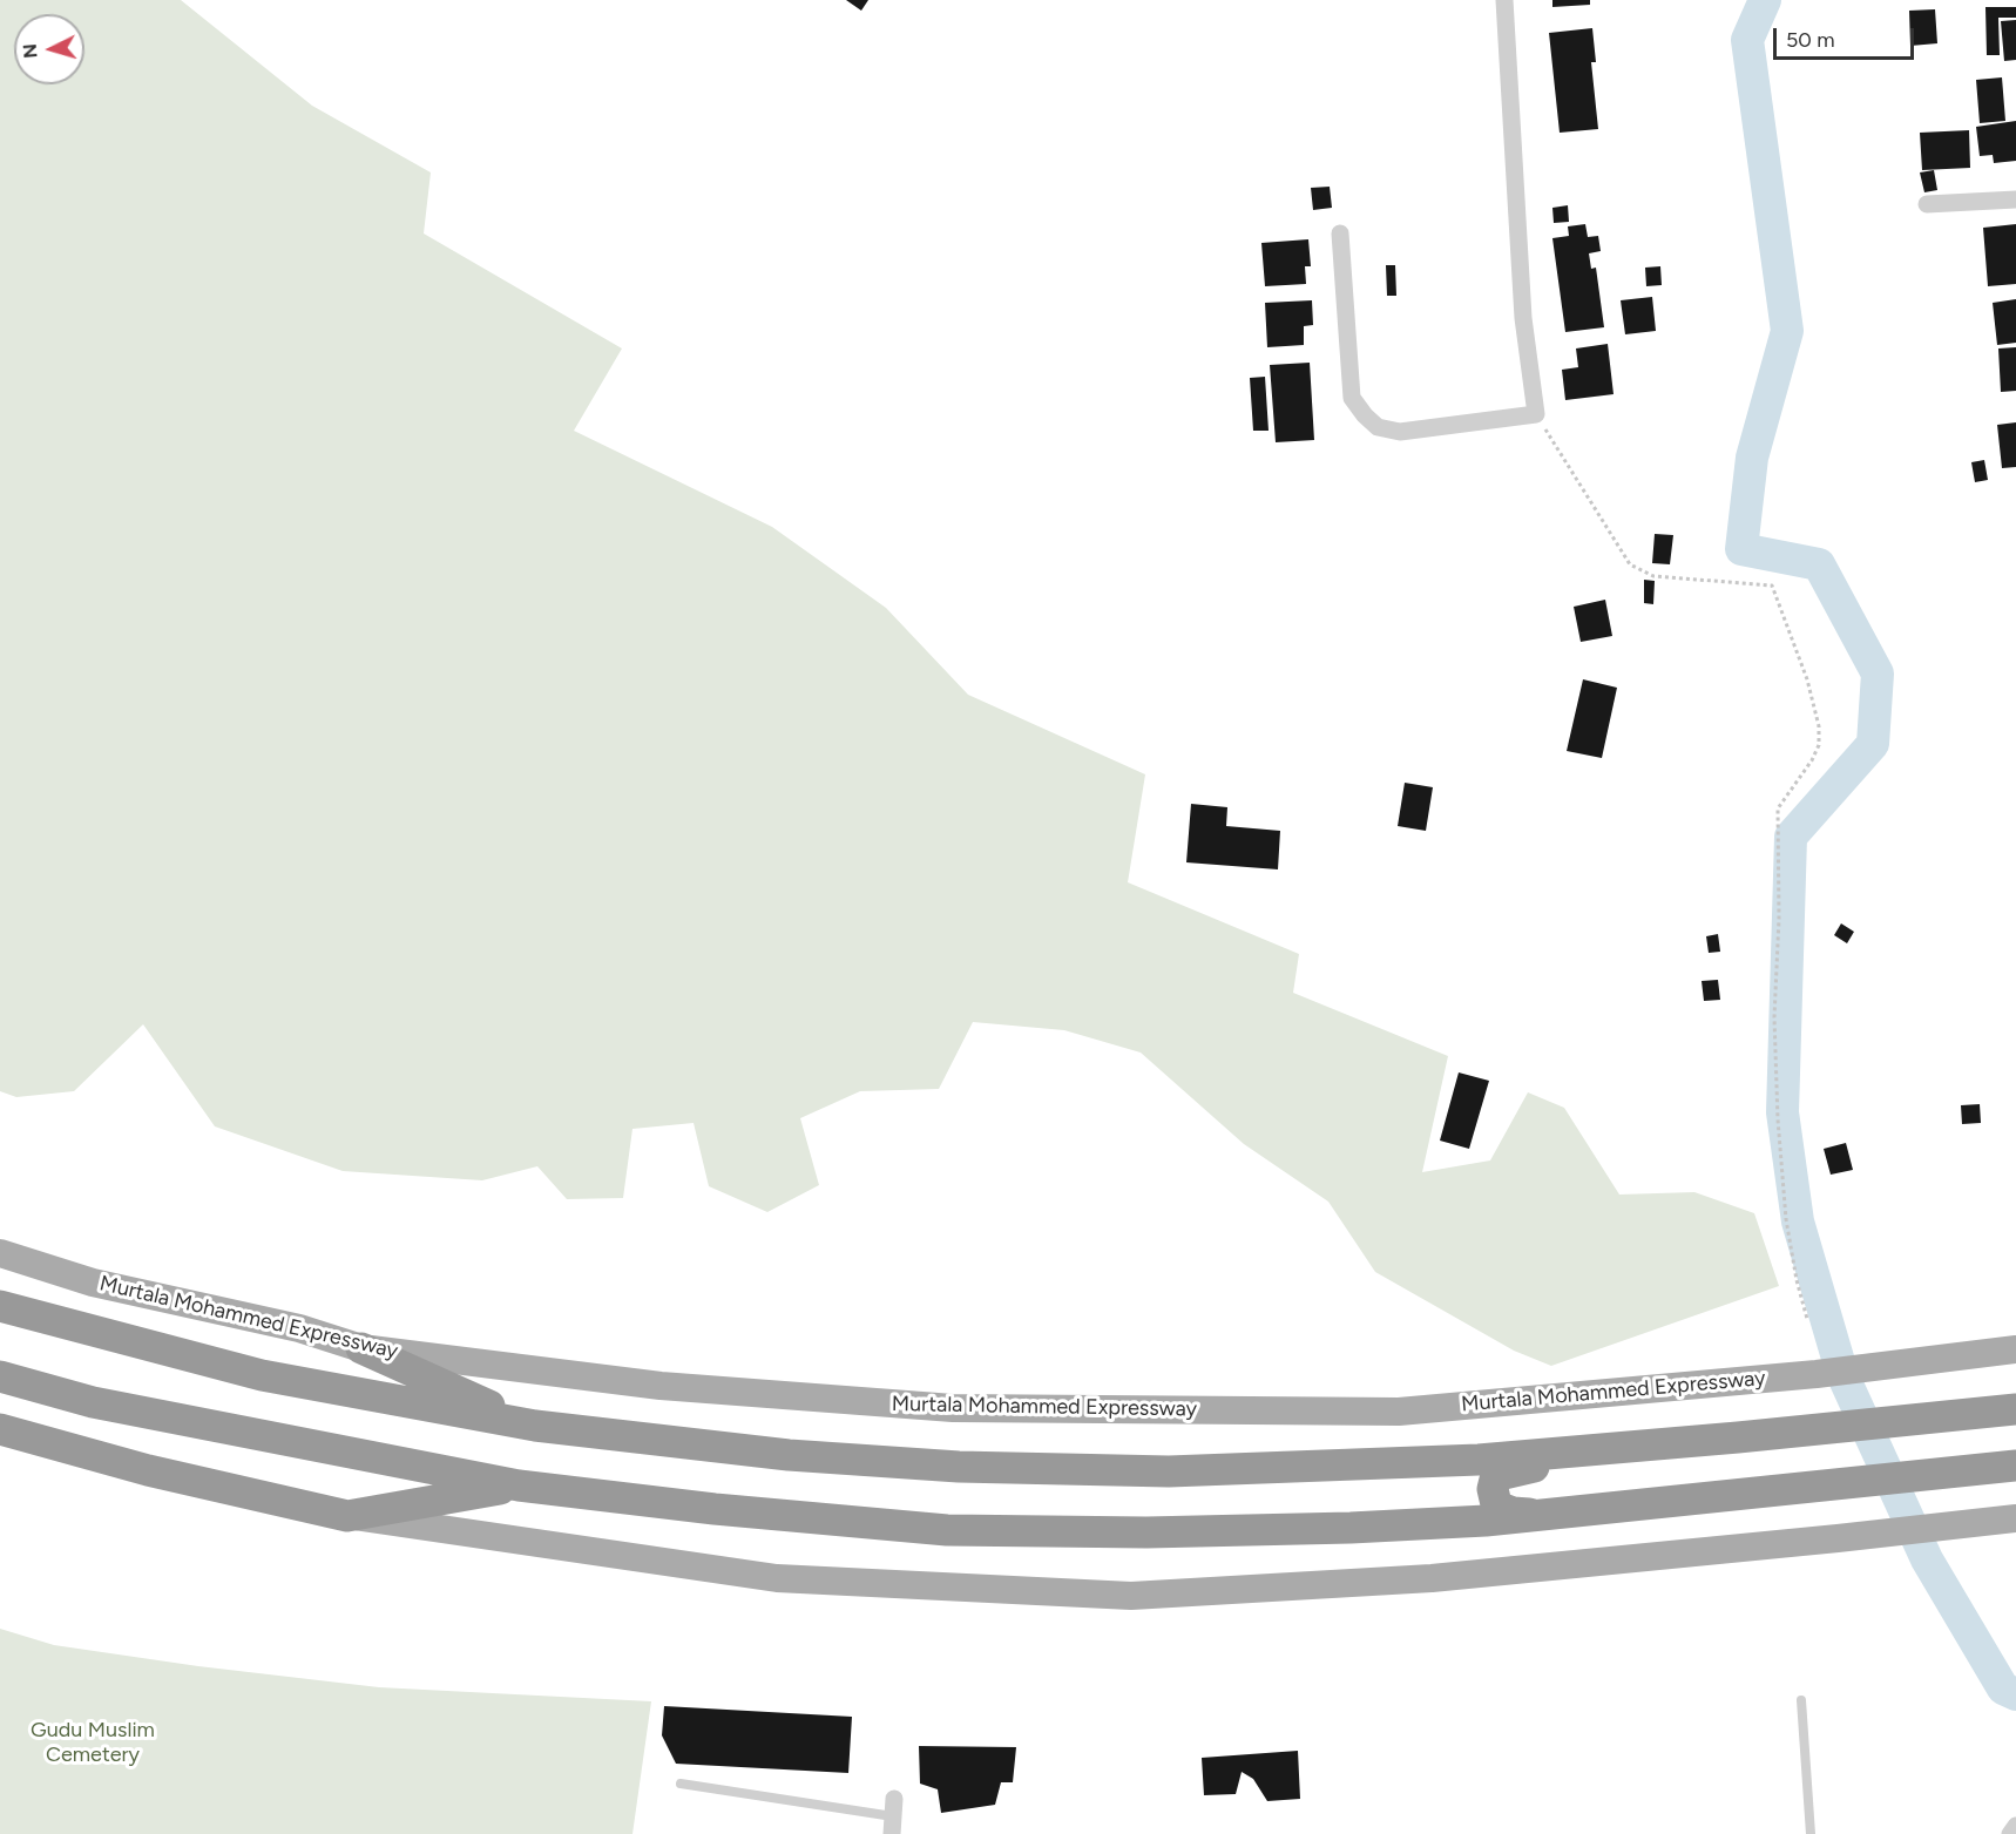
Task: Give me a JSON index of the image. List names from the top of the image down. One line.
{"streets":{"main road":["Murtala Mohammed Expressway"]},"parks":["Gudu Muslim Cemetery"],"scale_bar":"50 m","north":"left"}
